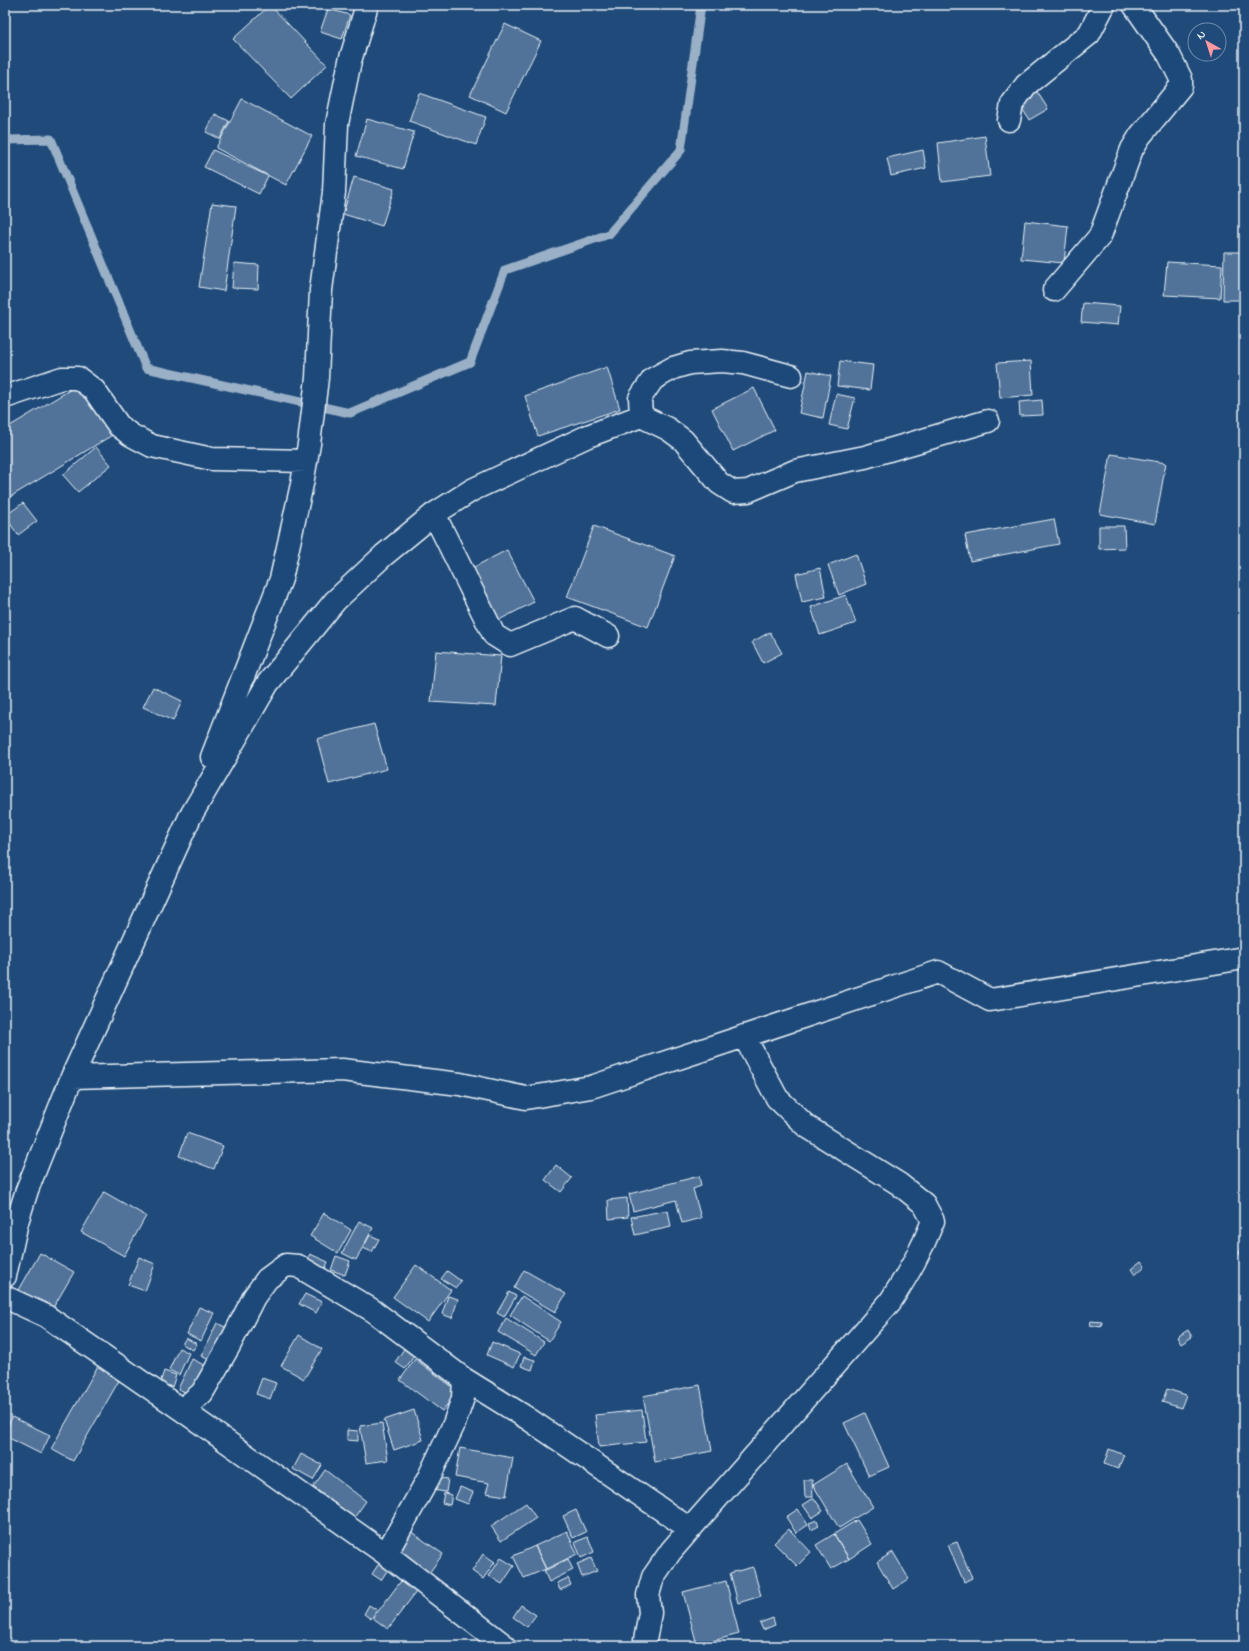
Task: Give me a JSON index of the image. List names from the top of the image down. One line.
{"north":"top left"}
